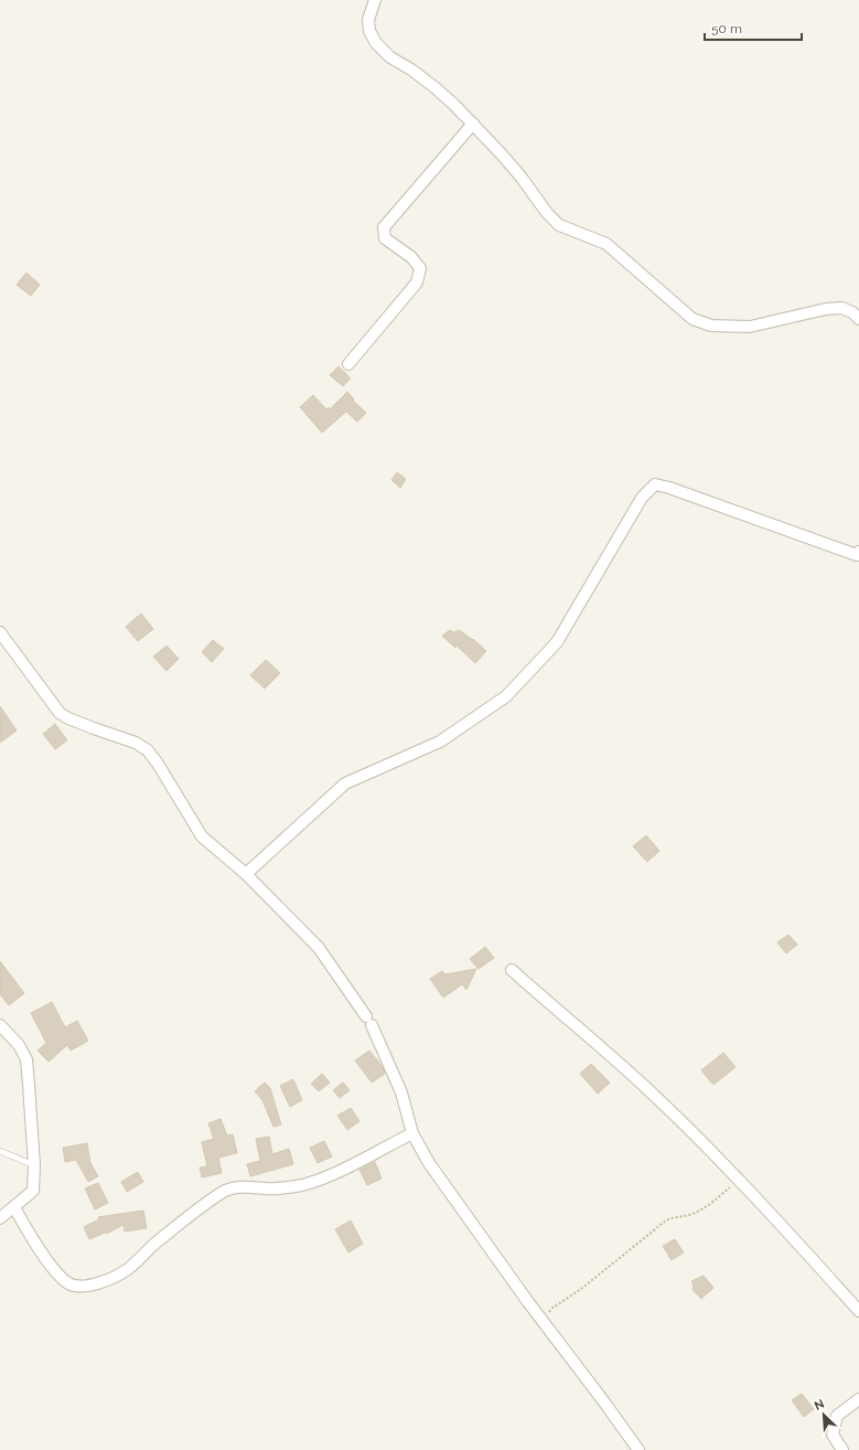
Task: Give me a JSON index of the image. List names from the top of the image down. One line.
{"scale_bar":"50 m","north":"top left"}
